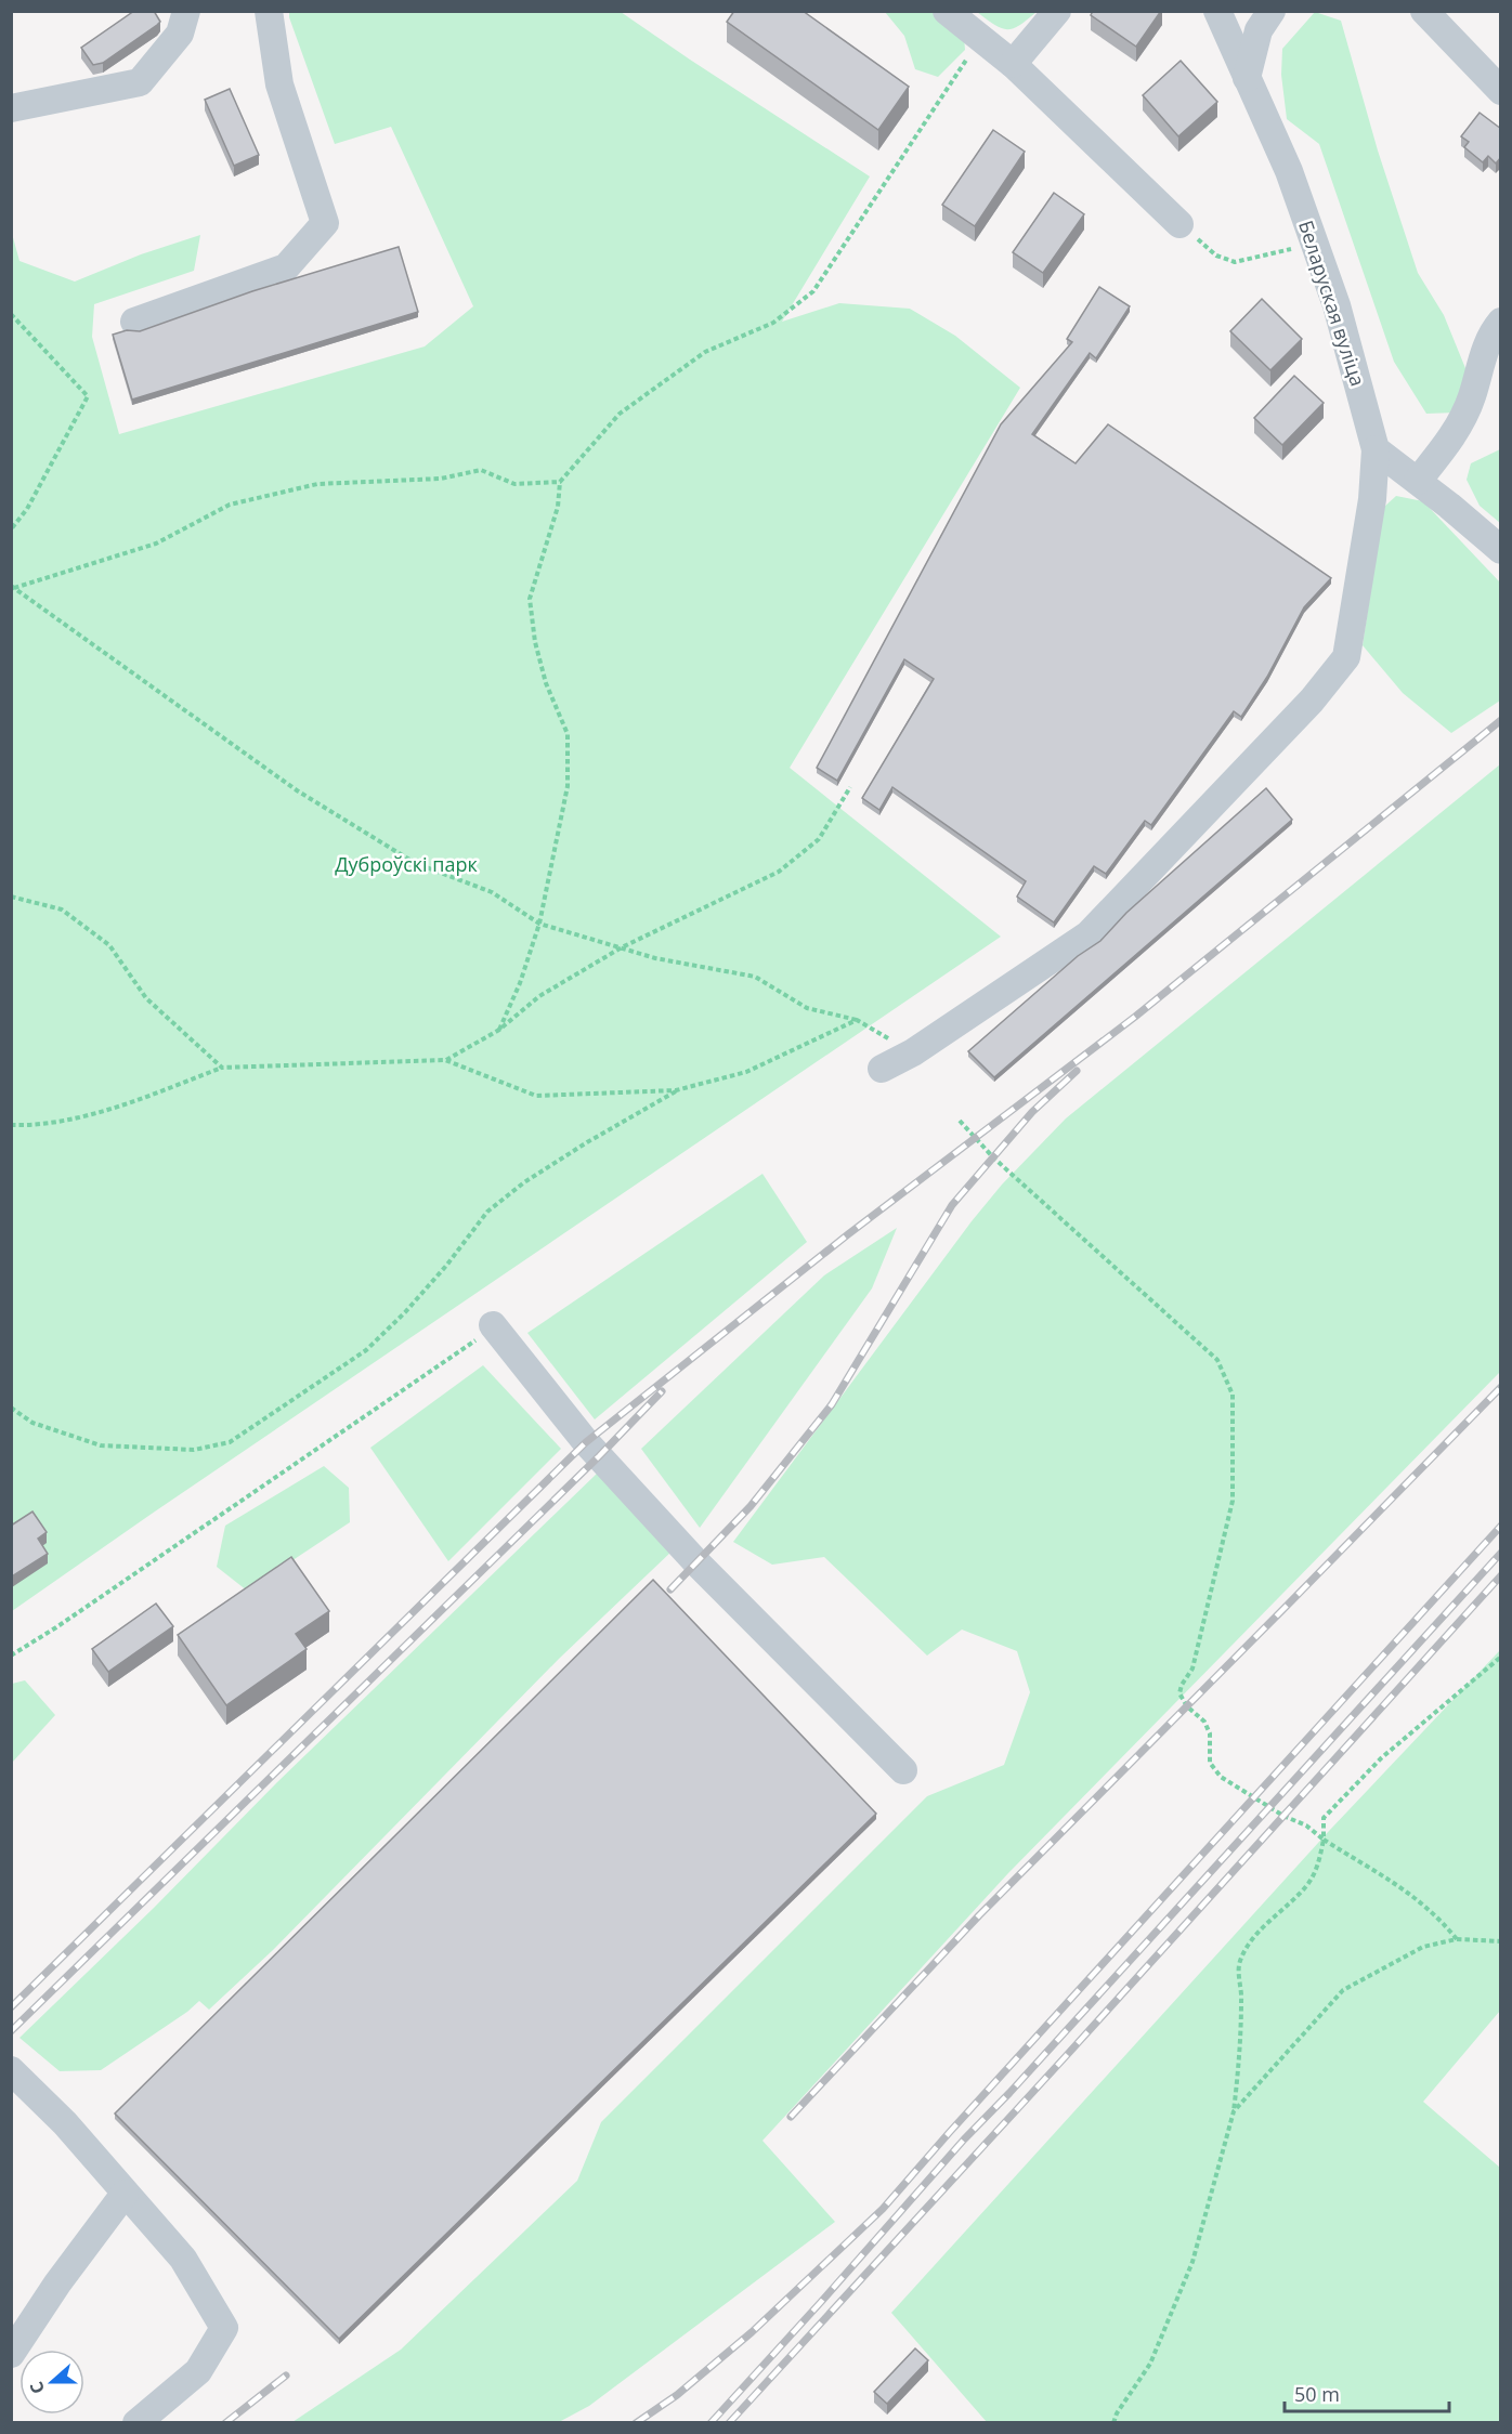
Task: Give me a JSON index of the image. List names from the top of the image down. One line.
{"streets":{"street":["Беларуская вуліца"]},"parks":["Дуброўскі парк"],"scale_bar":"50 m","north":"left"}
